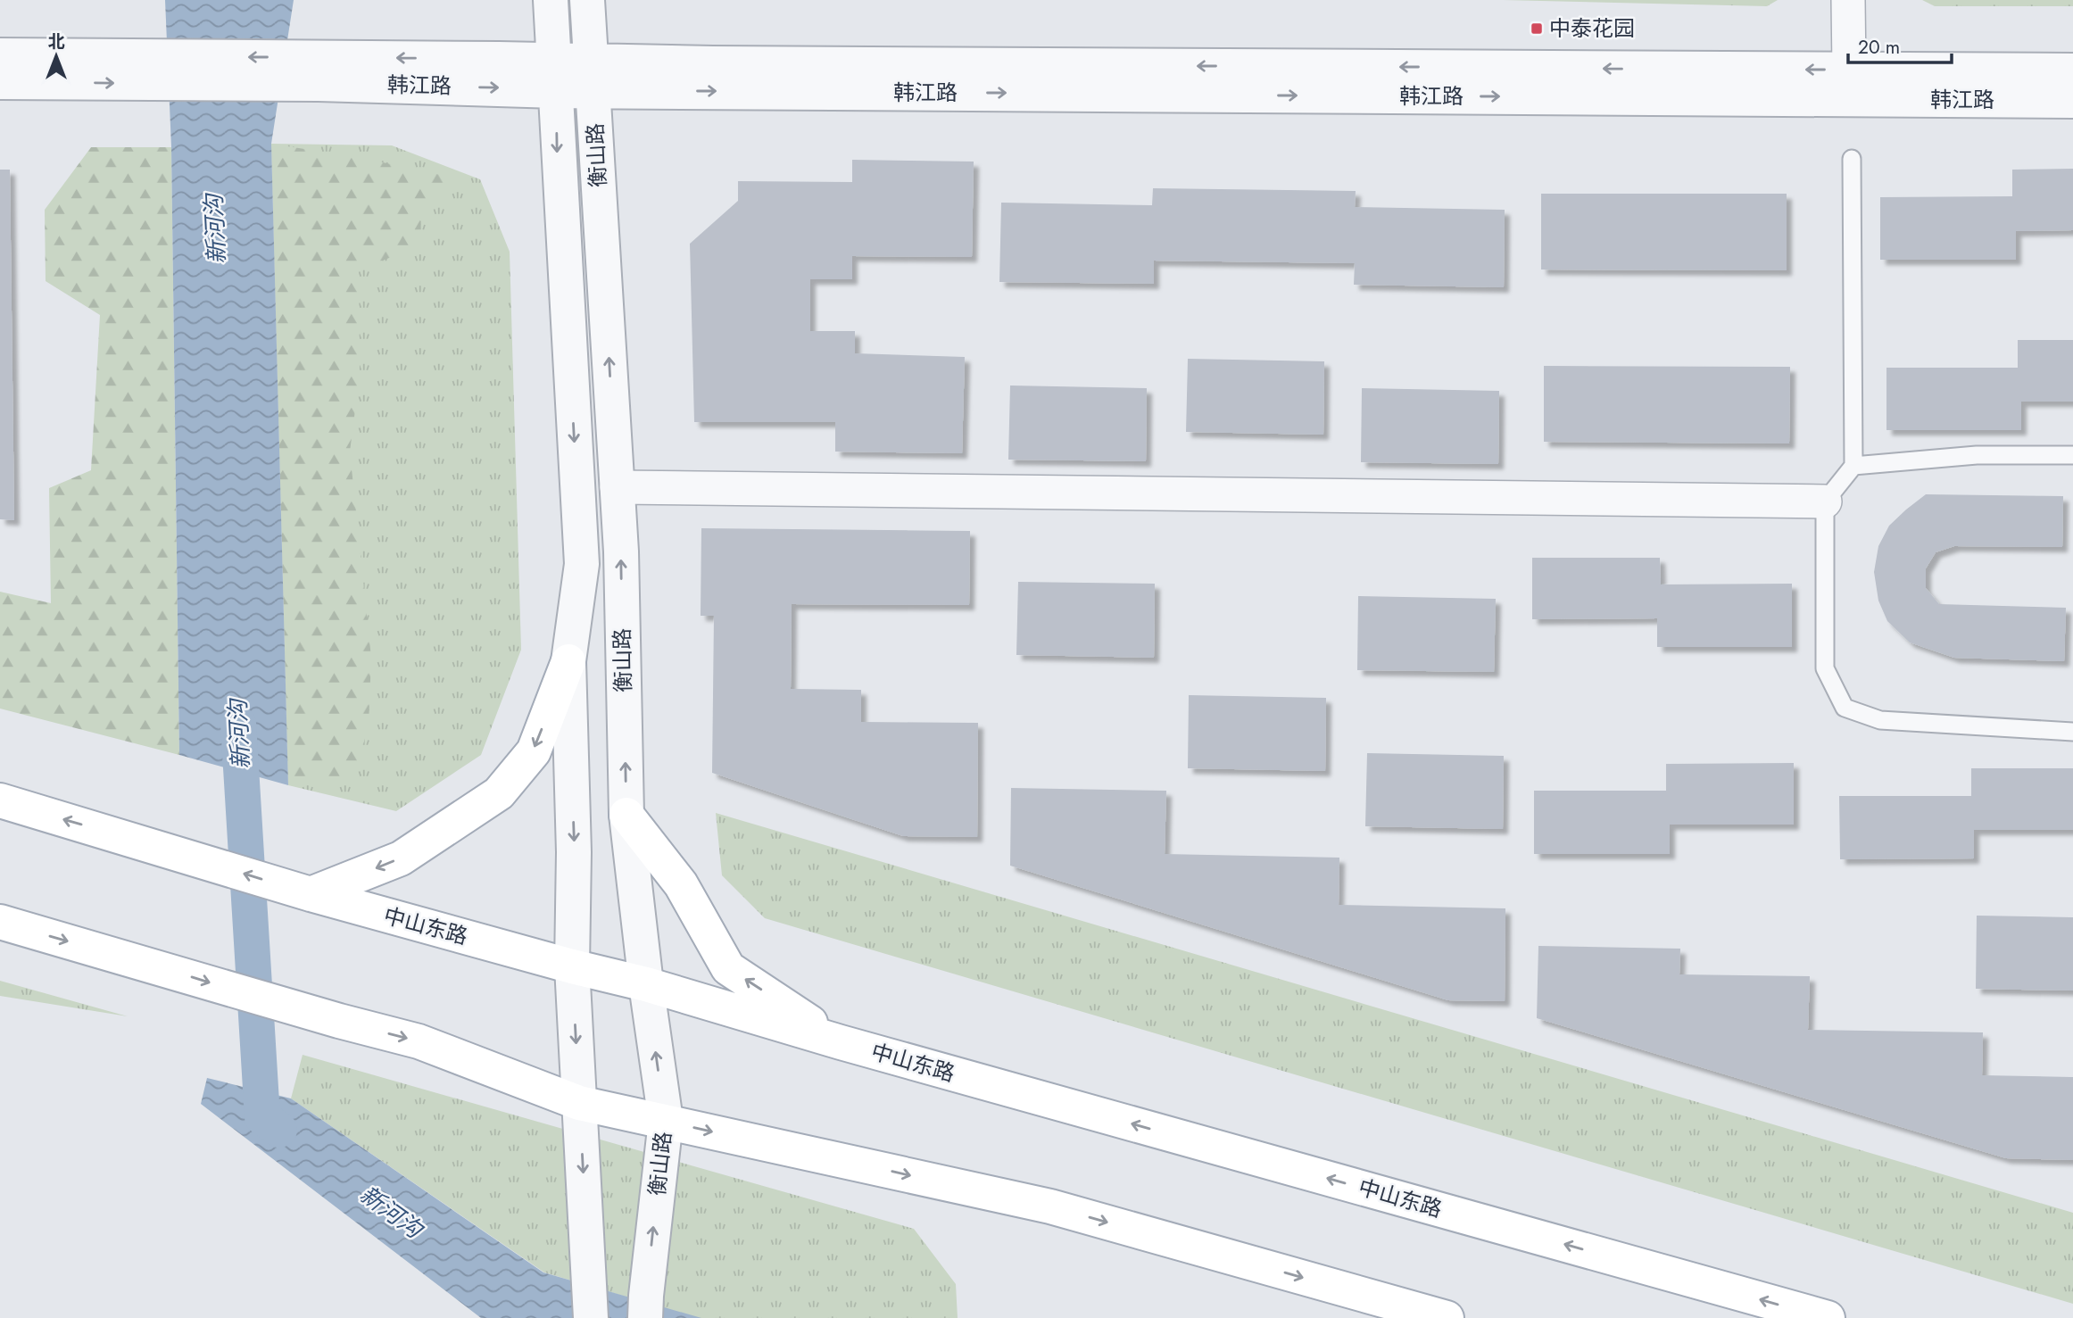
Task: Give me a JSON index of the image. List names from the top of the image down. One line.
{"streets":{"main road":["中山东路"],"street":["韩江路","衡山路"]},"crossings":[["韩江路","衡山路"],["衡山路","中山东路"]],"water":["新河沟"],"places":{"transit":["中泰花园"]},"scale_bar":"20 m","north":"top"}
